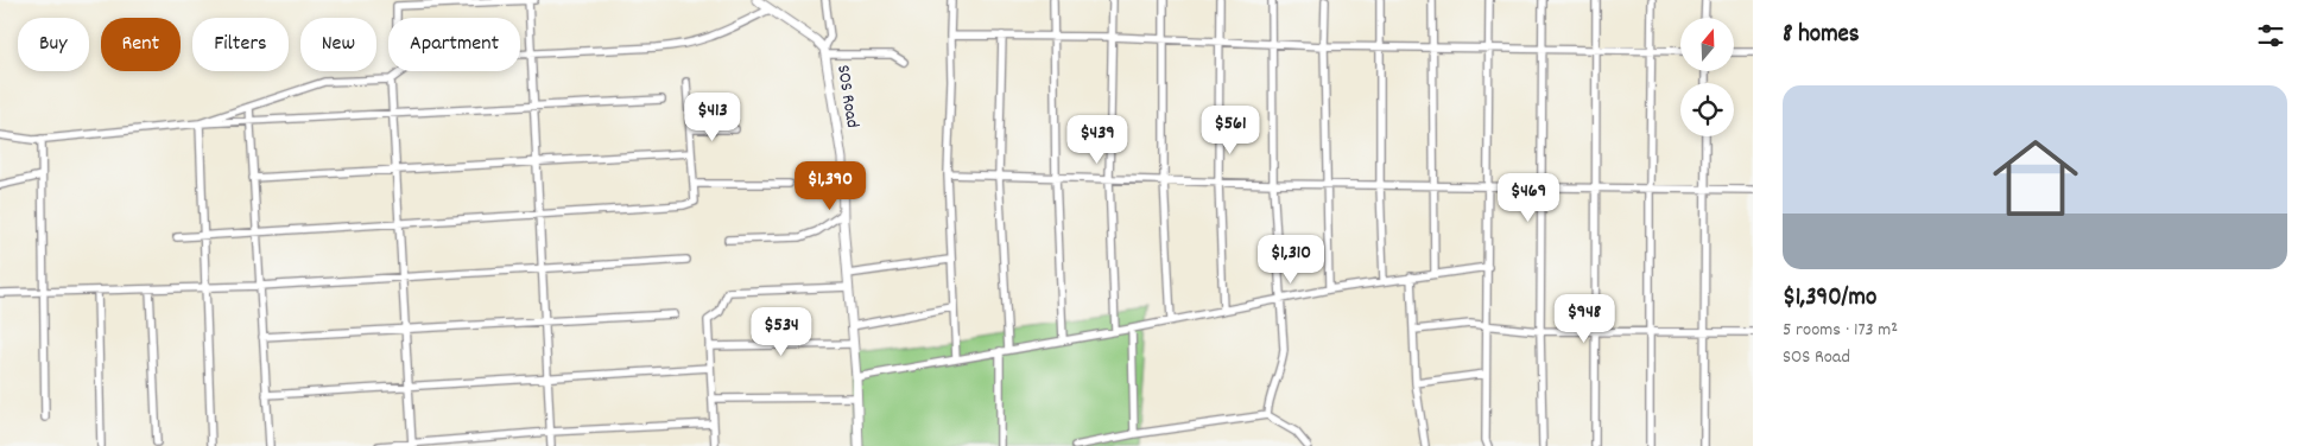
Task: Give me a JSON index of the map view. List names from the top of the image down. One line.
{"streets":{"street":["SOS Road"]},"north":"top","page":{"heading":"8 homes","chip":["Buy","Rent","Filters","New","Apartment"],"list":[{"name":"$1,390/mo","note":"5 rooms · 173 m² · SOS Road"}],"price":["$413","$561","$439","$1,390","$469","$1,310","$948","$534"]}}
